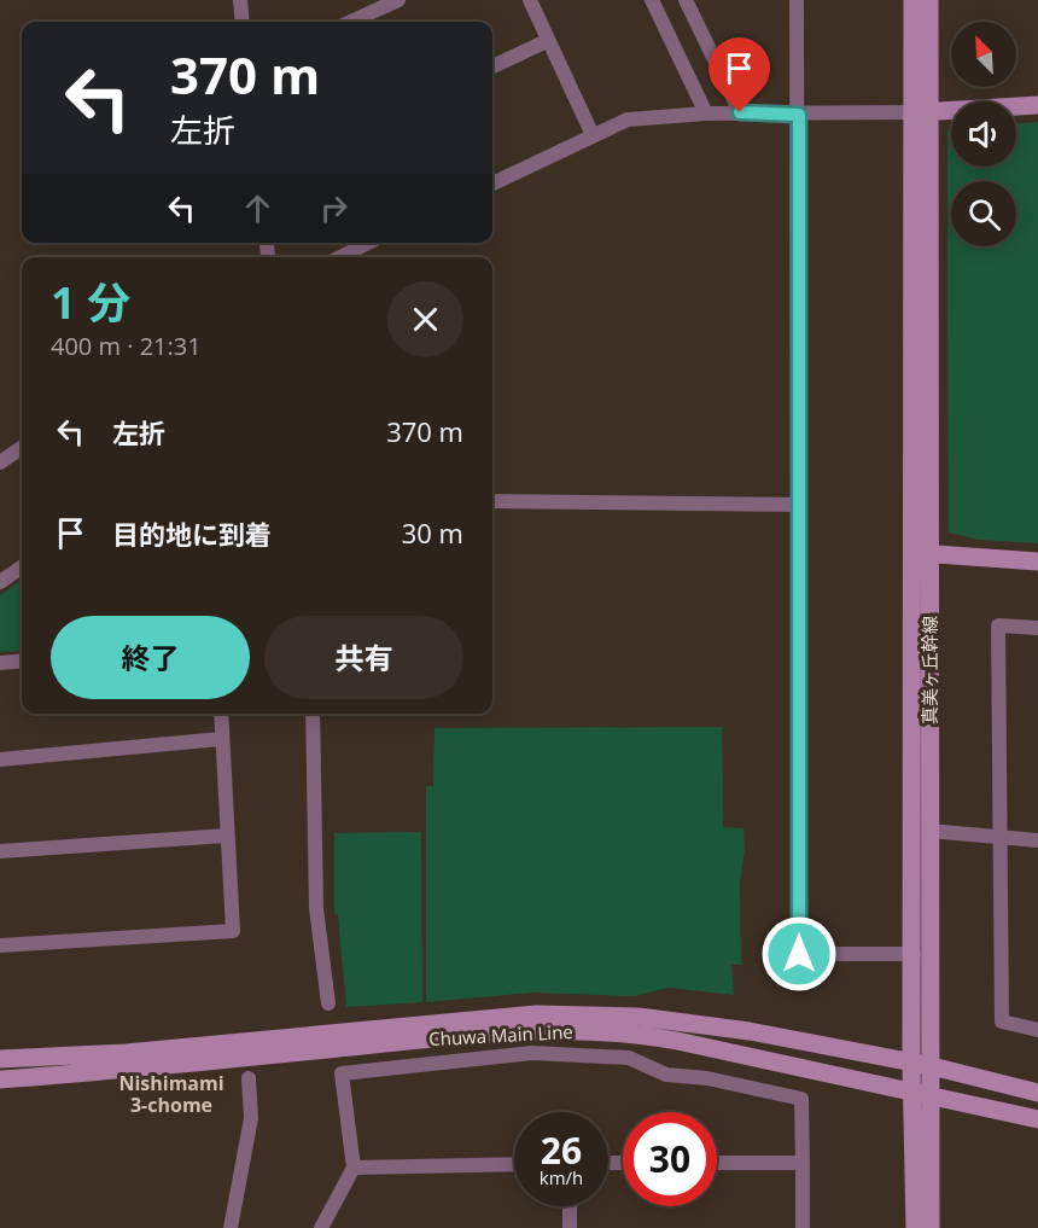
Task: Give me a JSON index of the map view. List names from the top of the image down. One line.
{"streets":{"street":["真美ヶ丘幹線","Chuwa Main Line"]},"crossings":[["真美ヶ丘幹線","Chuwa Main Line"]],"districts":["Nishimami 3-chome"],"north":"top left","page":{"turn":["370 m","左折"],"heading":["1 分","400 m · 21:31"],"list":[{"name":"左折","value":"370 m"},{"name":"目的地に到着","value":"30 m"}],"buttons":["終了","共有"],"speed":"26 km/h","limit":"30"}}
